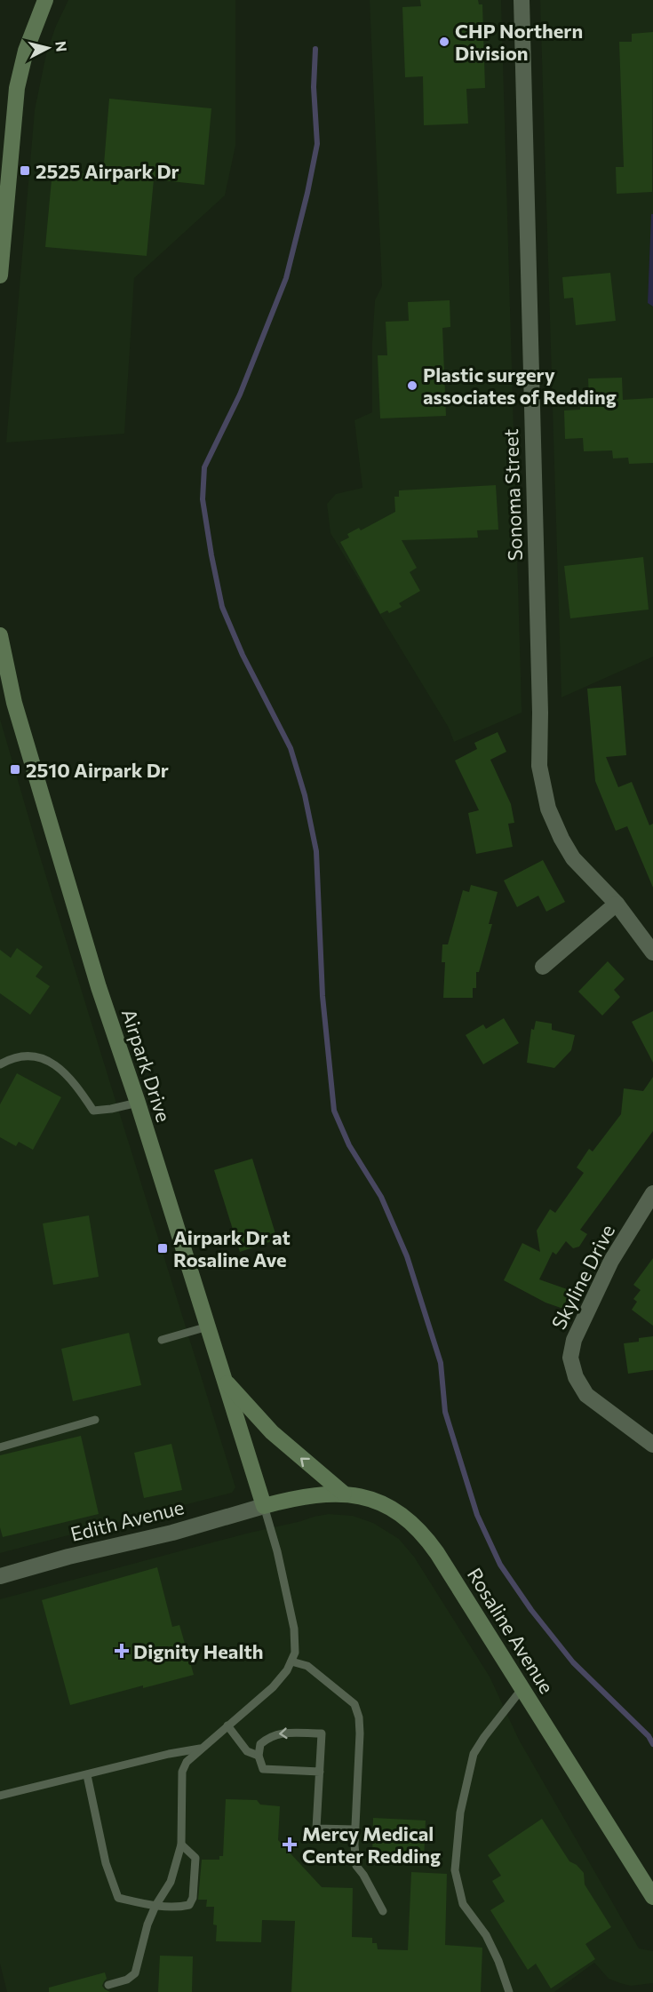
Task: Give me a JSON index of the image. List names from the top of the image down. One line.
{"streets":{"street":["Sonoma Street","Airpark Drive","Skyline Drive","Edith Avenue","Rosaline Avenue"]},"crossings":[["Airpark Drive","Edith Avenue"],["Airpark Drive","Rosaline Avenue"],["Edith Avenue","Rosaline Avenue"]],"places":{"other":["CHP Northern Division","Plastic surgery associates of Redding"],"transit":["2525 Airpark Dr","2510 Airpark Dr","Airpark Dr at Rosaline Ave"],"health":["Dignity Health","Mercy Medical Center Redding"]},"north":"right"}
